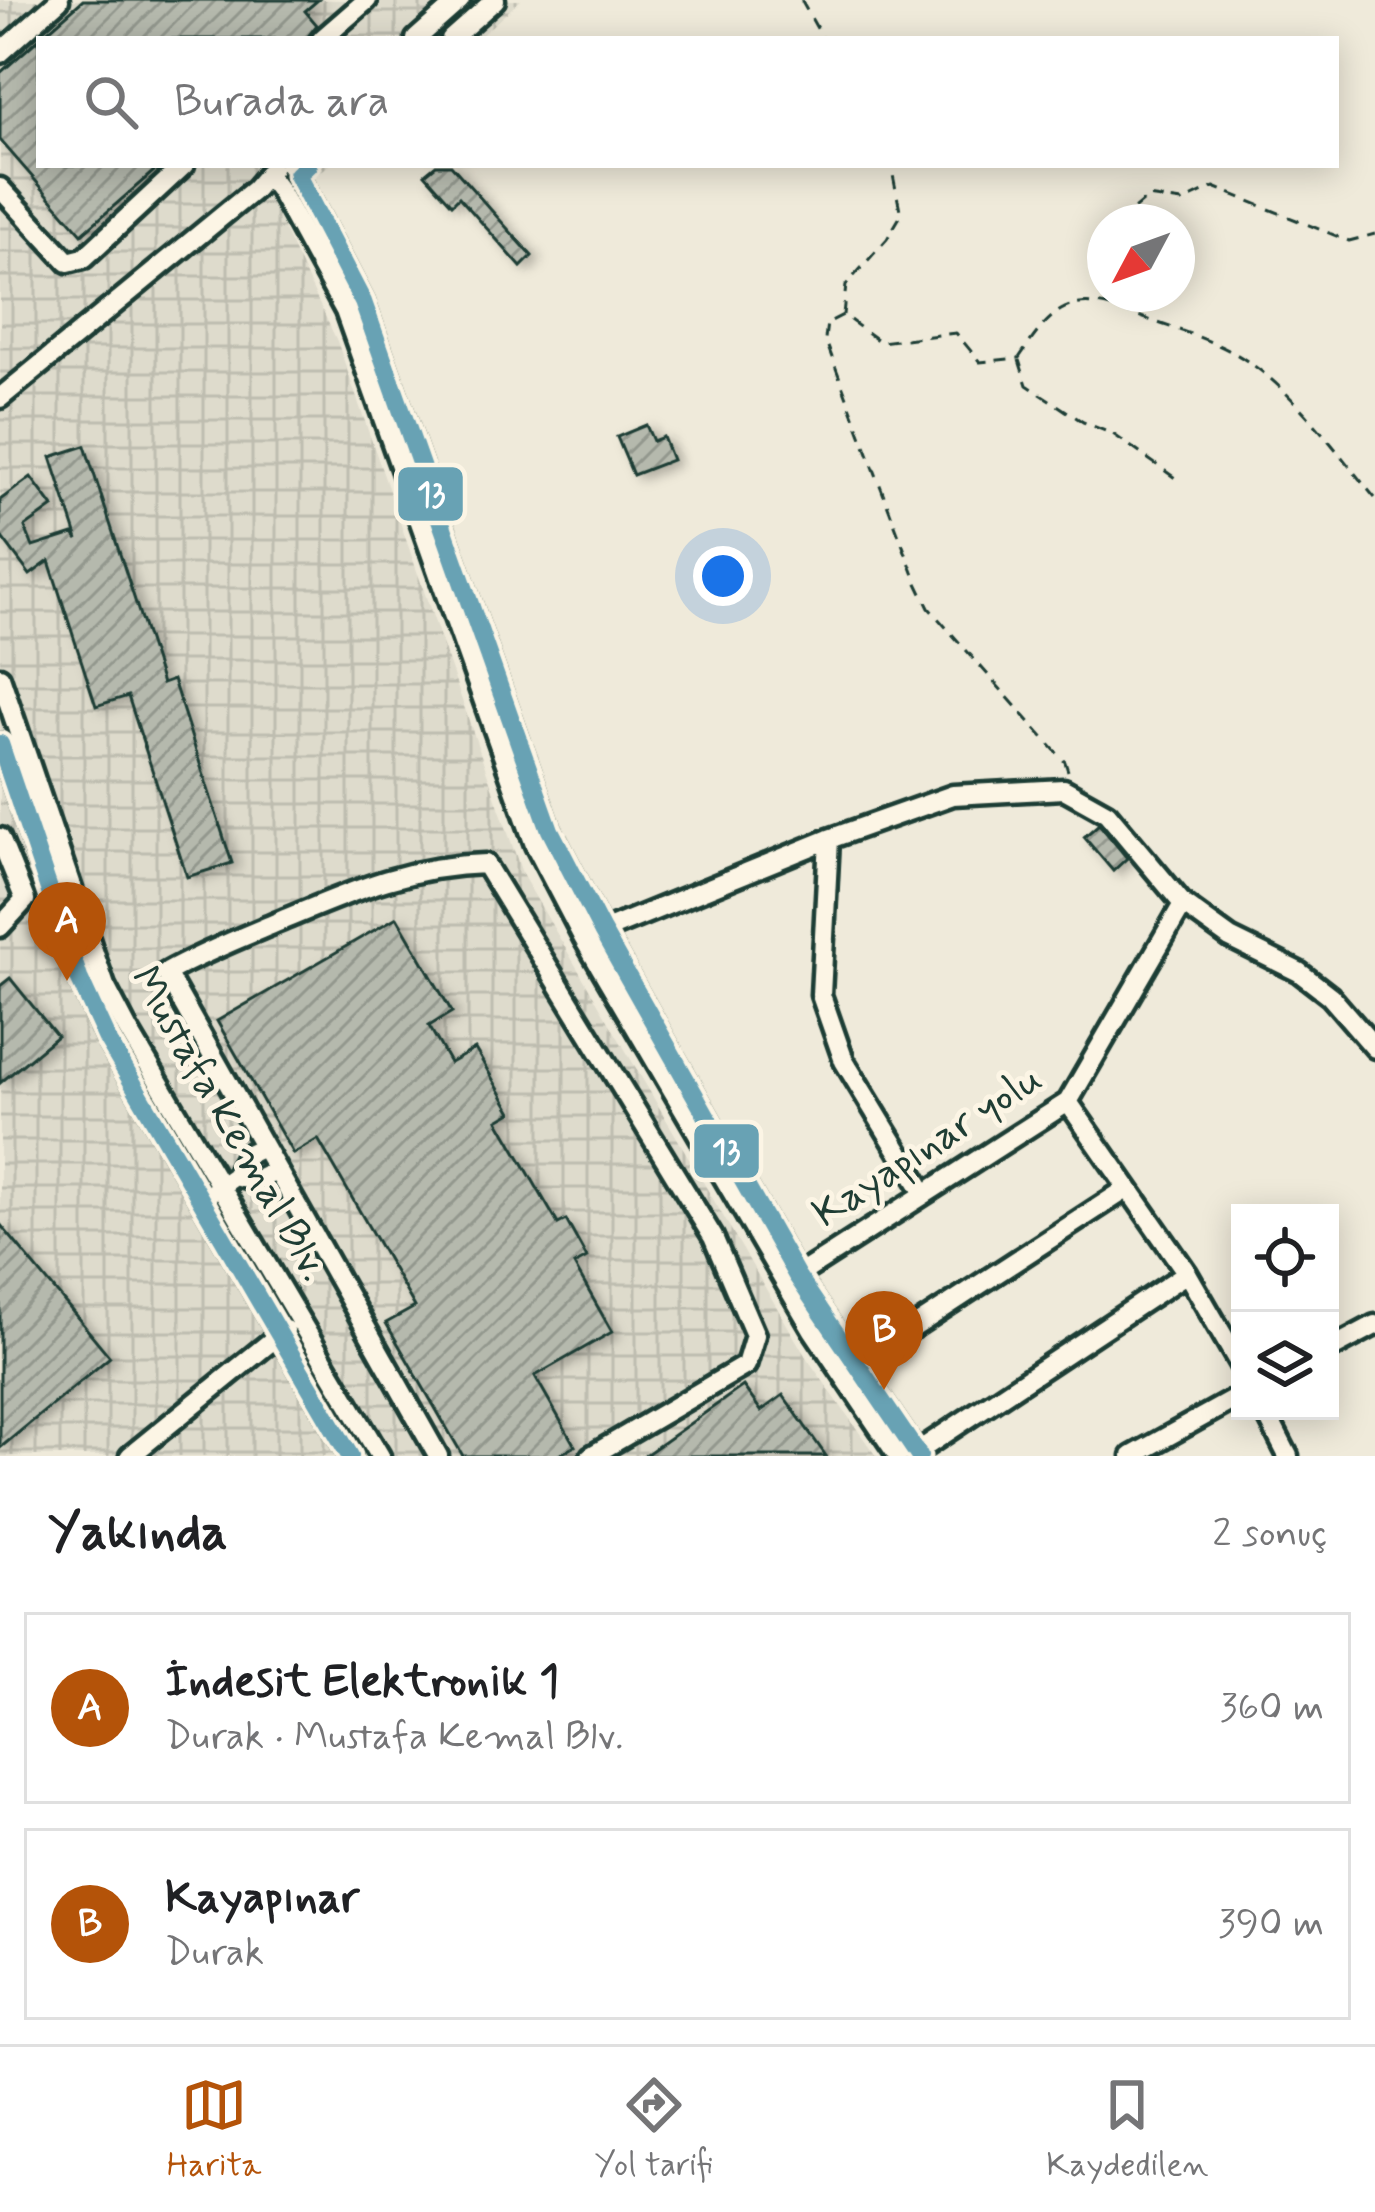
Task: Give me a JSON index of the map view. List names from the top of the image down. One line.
{"streets":{"street":["Mustafa Kemal Blv.","Kayapınar yolu"]},"lines":["transit line 13"],"north":"bottom left","page":{"search":"Burada ara","pins":["A","B"],"heading":["Yakında","2 sonuç"],"list":[{"mark":"A","name":"İndesit Elektronik 1","note":"Durak · Mustafa Kemal Blv.","value":"360 m"},{"mark":"B","name":"Kayapınar","note":"Durak","value":"390 m"}],"nav":["Harita","Yol tarifi","Kaydedilen"]}}
